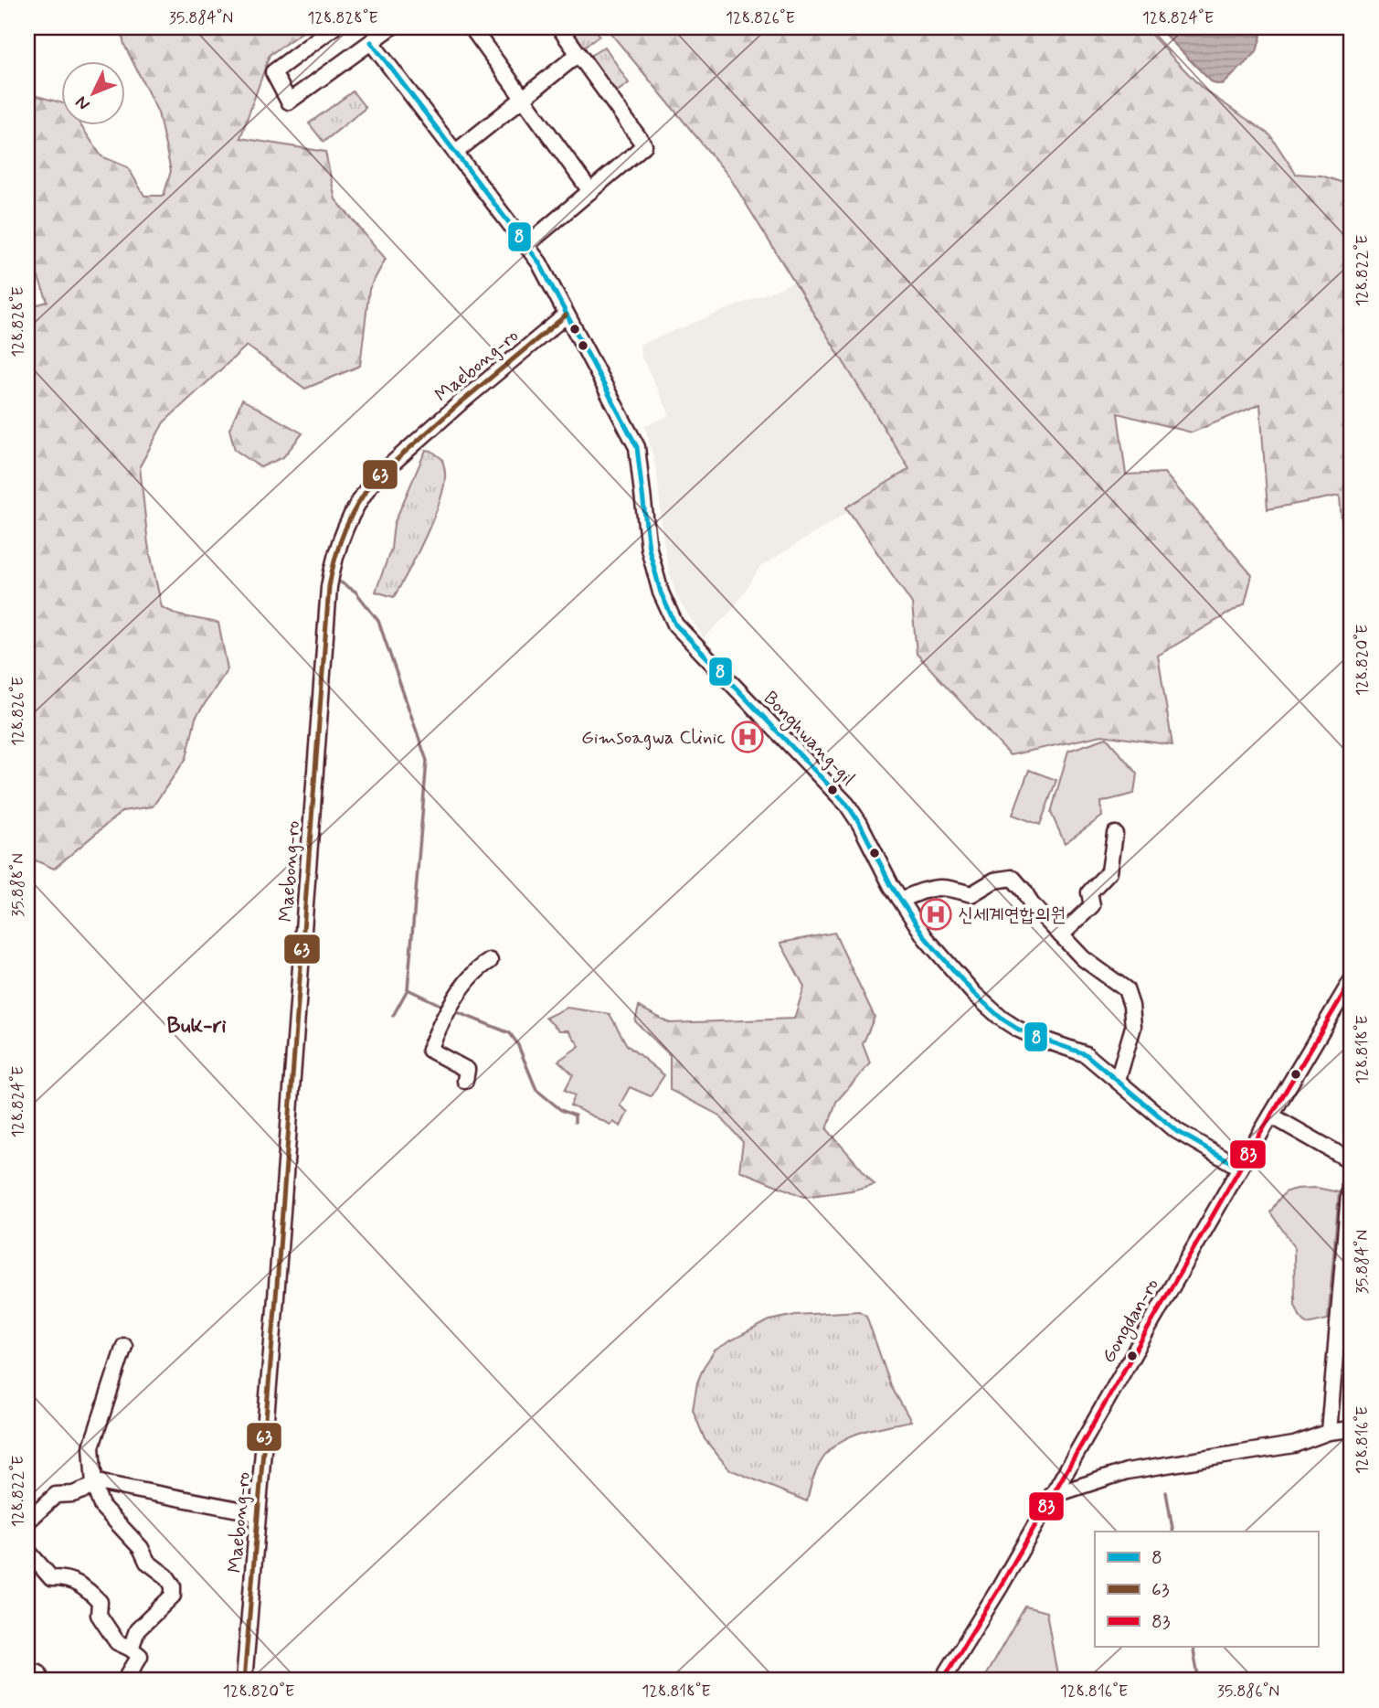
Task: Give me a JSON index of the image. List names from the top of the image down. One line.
{"streets":{"street":["Maebong-ro","Bonghwang-gil","Gongdan-ro"]},"crossings":[["Maebong-ro","Bonghwang-gil"],["Bonghwang-gil","Gongdan-ro"]],"districts":["Buk-ri"],"places":{"hospital":["Gimsoagwa Clinic","신세계연합의원"]},"lines":["transit line 8","transit line 63","transit line 83"],"legend":["8","63","83"],"north":"bottom left","coordinates":["35.884°N","128.828°E","128.826°E","128.824°E","128.822°E","128.820°E","35.888°N","128.818°E","128.816°E","35.886°N"]}
